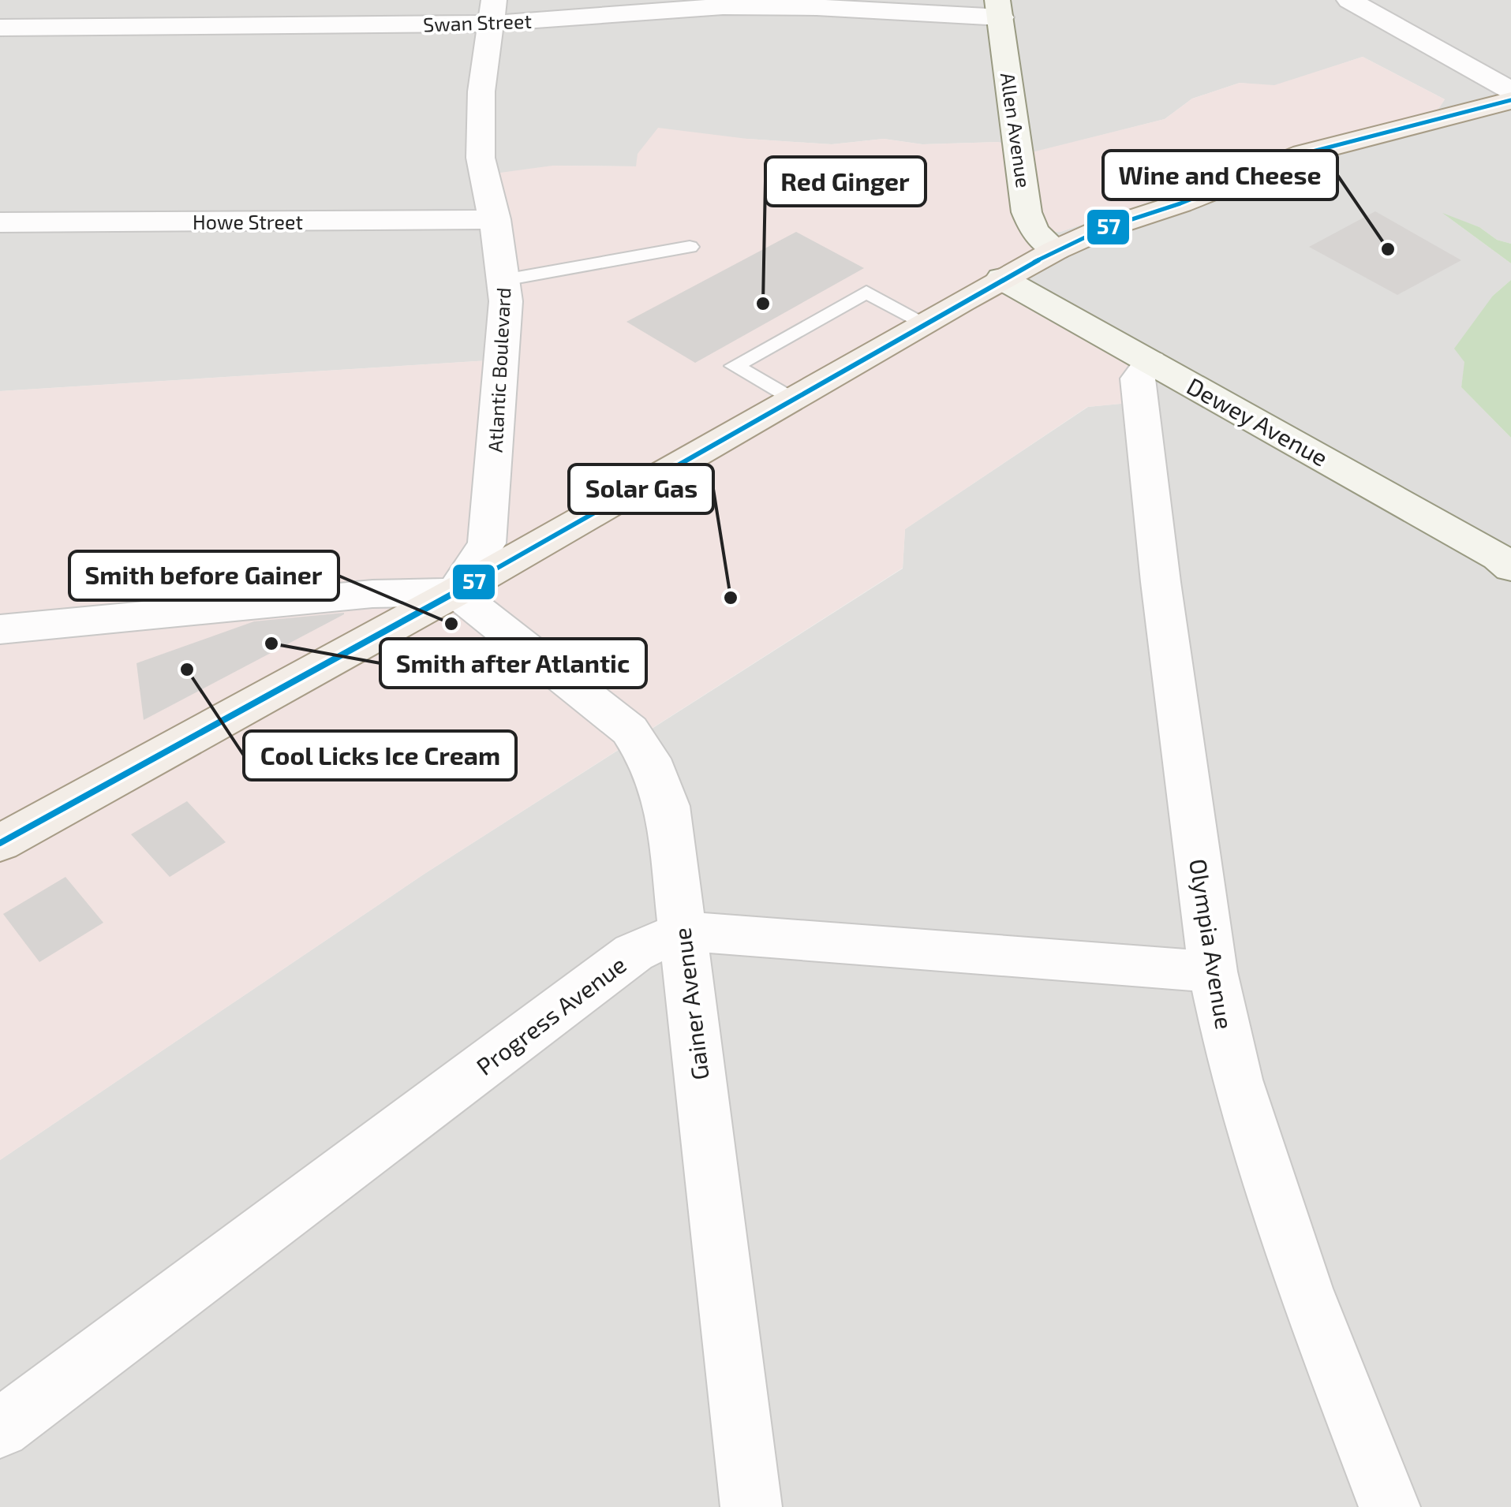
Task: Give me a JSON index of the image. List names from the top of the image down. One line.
{"streets":{"street":["Swan Street","Allen Avenue","Howe Street","Atlantic Boulevard","Dewey Avenue","Olympia Avenue","Gainer Avenue","Progress Avenue"]},"crossings":[["Swan Street","Allen Avenue"],["Swan Street","Atlantic Boulevard"],["Howe Street","Atlantic Boulevard"],["Atlantic Boulevard","Gainer Avenue"],["Dewey Avenue","Olympia Avenue"],["Olympia Avenue","Progress Avenue"],["Gainer Avenue","Progress Avenue"]],"places":["Wine and Cheese","Red Ginger","Solar Gas","Smith before Gainer","Smith after Atlantic","Cool Licks Ice Cream"],"lines":["transit line 57"]}
